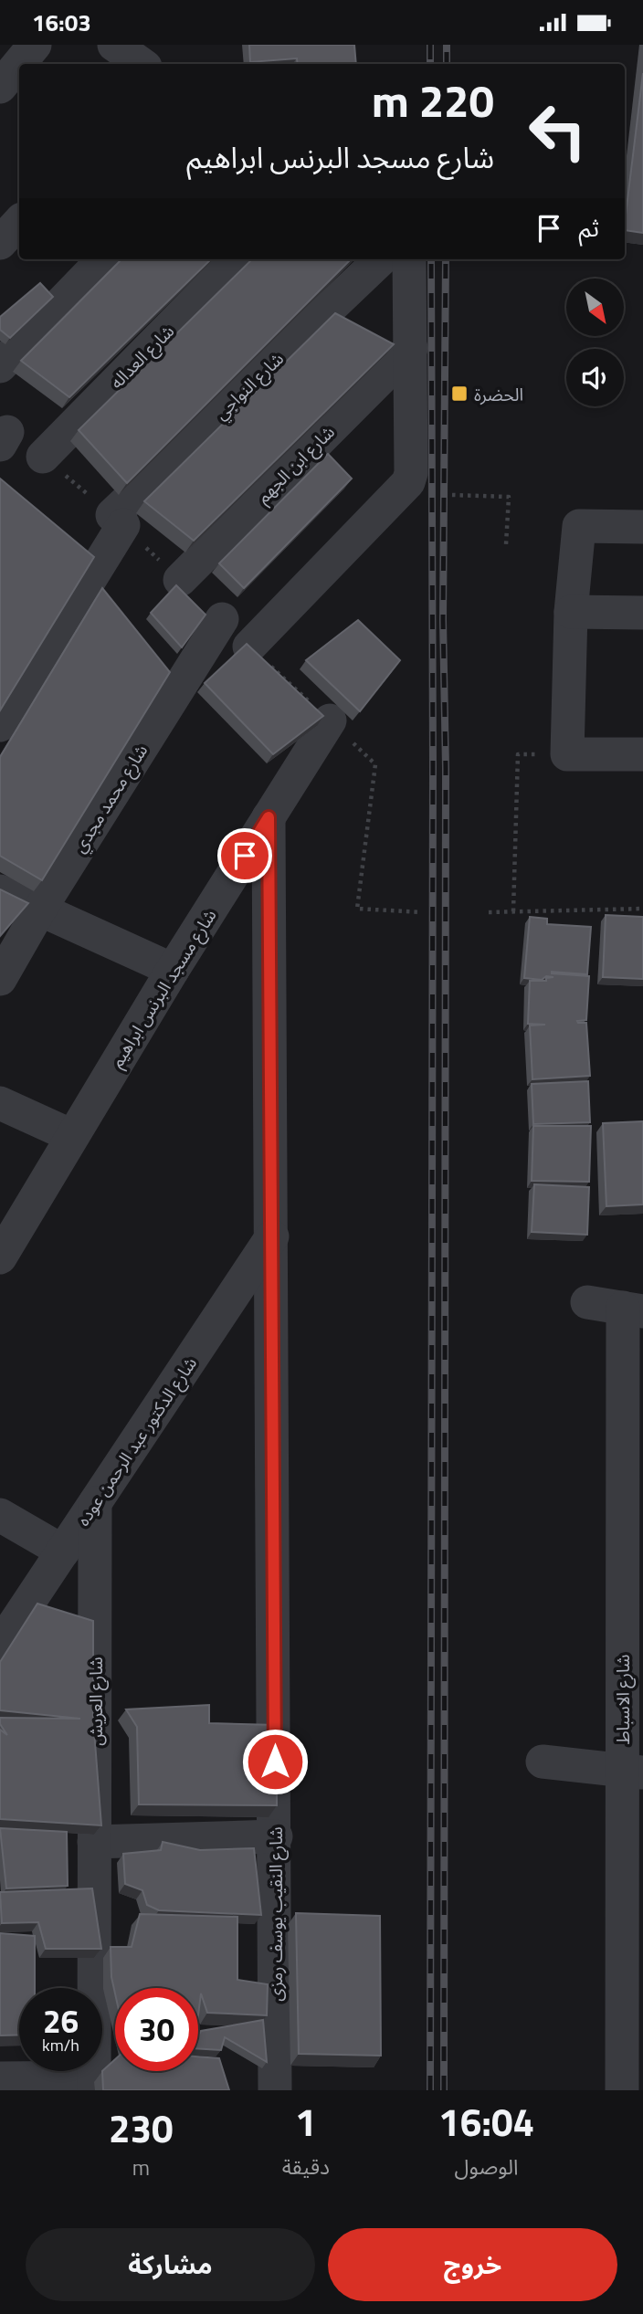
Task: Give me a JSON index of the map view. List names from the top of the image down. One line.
{"streets":{"street":["شارع العداله","شارع النواجي","شارع ابن الجهم","شارع محمد مجدي","شارع مسجد البرنس ابراهيم","شارع الدكتور عبد الرحمن عوده","شارع الاسباط","شارع العريش","شارع النقيب يوسف رمزى"]},"crossings":[["شارع مسجد البرنس ابراهيم","شارع النقيب يوسف رمزى"],["شارع الدكتور عبد الرحمن عوده","شارع العريش"],["شارع الدكتور عبد الرحمن عوده","شارع النقيب يوسف رمزى"]],"places":{"transit":["الحضرة"]},"north":"bottom right","page":{"status":"16:03","turn":["220 m","شارع مسجد البرنس ابراهيم"],"then":"ثم","speed":"26 km/h","limit":"30","eta":["16:04","الوصول","1","دقيقة","230","m"],"buttons":["خروج","مشاركة"]}}
